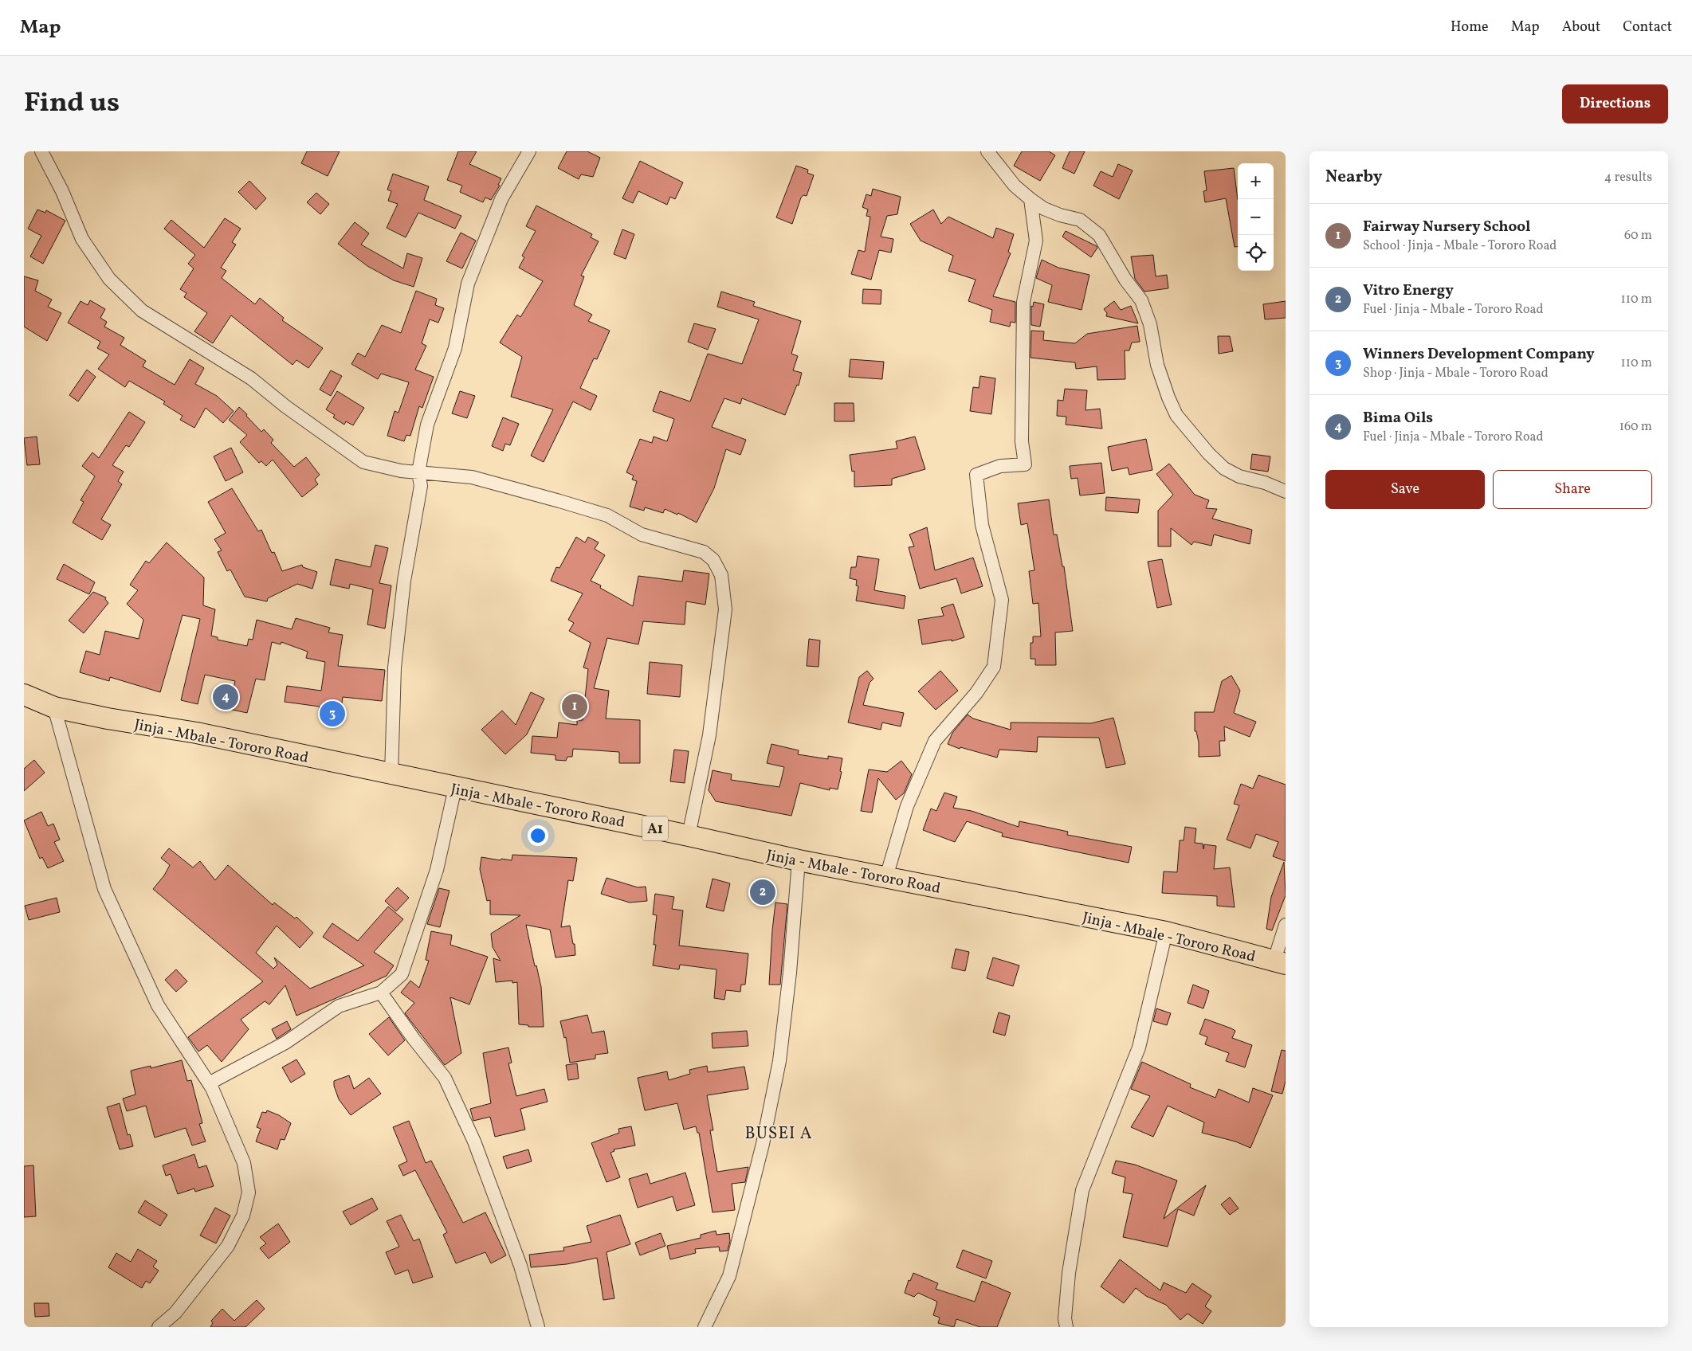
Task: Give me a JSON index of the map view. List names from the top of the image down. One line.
{"streets":{"main road":["Jinja - Mbale - Tororo Road","A1"]},"districts":["BUSEI A"],"page":{"header":"Map","nav":["Home","Map","About","Contact"],"title":"Find us","buttons":["Directions",["Save","Share"]],"heading":["Nearby","4 results"],"map_buttons":["+","−"],"list":[{"mark":"1","name":"Fairway Nursery School","note":"School · Jinja - Mbale - Tororo Road","value":"60 m"},{"mark":"2","name":"Vitro Energy","note":"Fuel · Jinja - Mbale - Tororo Road","value":"110 m"},{"mark":"3","name":"Winners Development Company","note":"Shop · Jinja - Mbale - Tororo Road","value":"110 m"},{"mark":"4","name":"Bima Oils","note":"Fuel · Jinja - Mbale - Tororo Road","value":"160 m"}],"pins":["4","1","3","2"]}}
